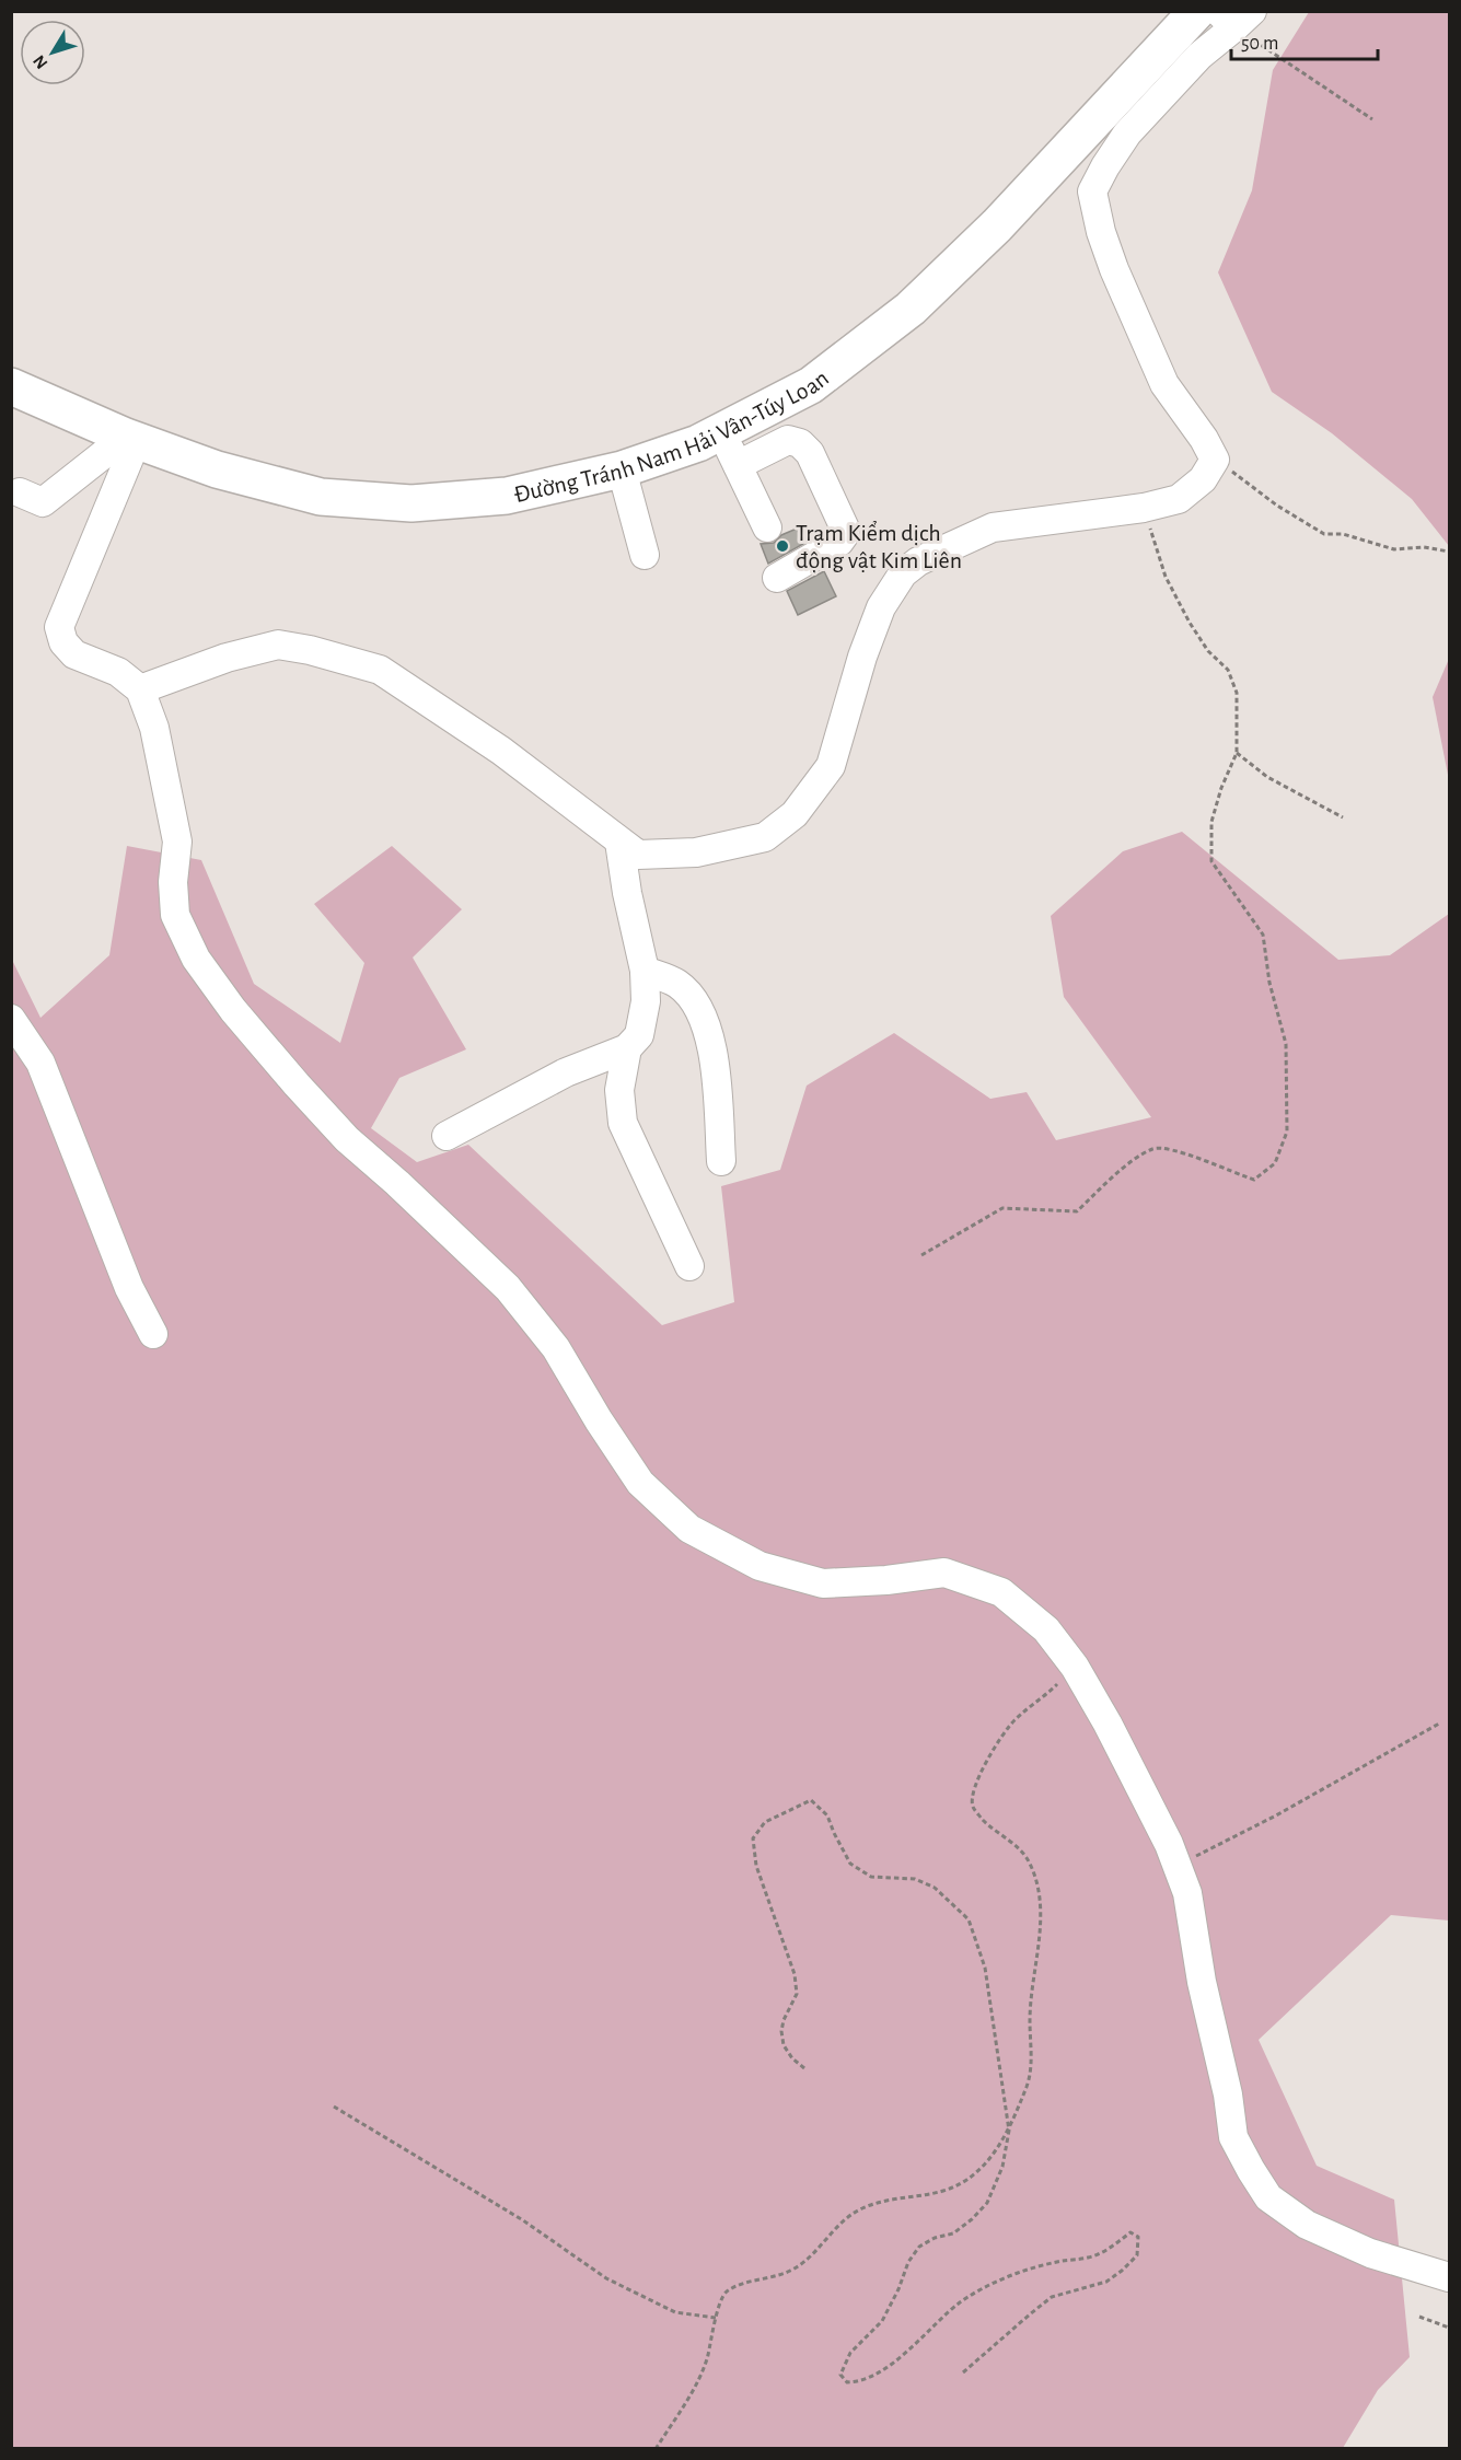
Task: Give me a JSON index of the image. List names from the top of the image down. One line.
{"streets":{"highway":["Đường Tránh Nam Hải Vân-Túy Loan"]},"places":["Trạm Kiểm dịch động vật Kim Liên"],"scale_bar":"50 m","north":"bottom left"}
